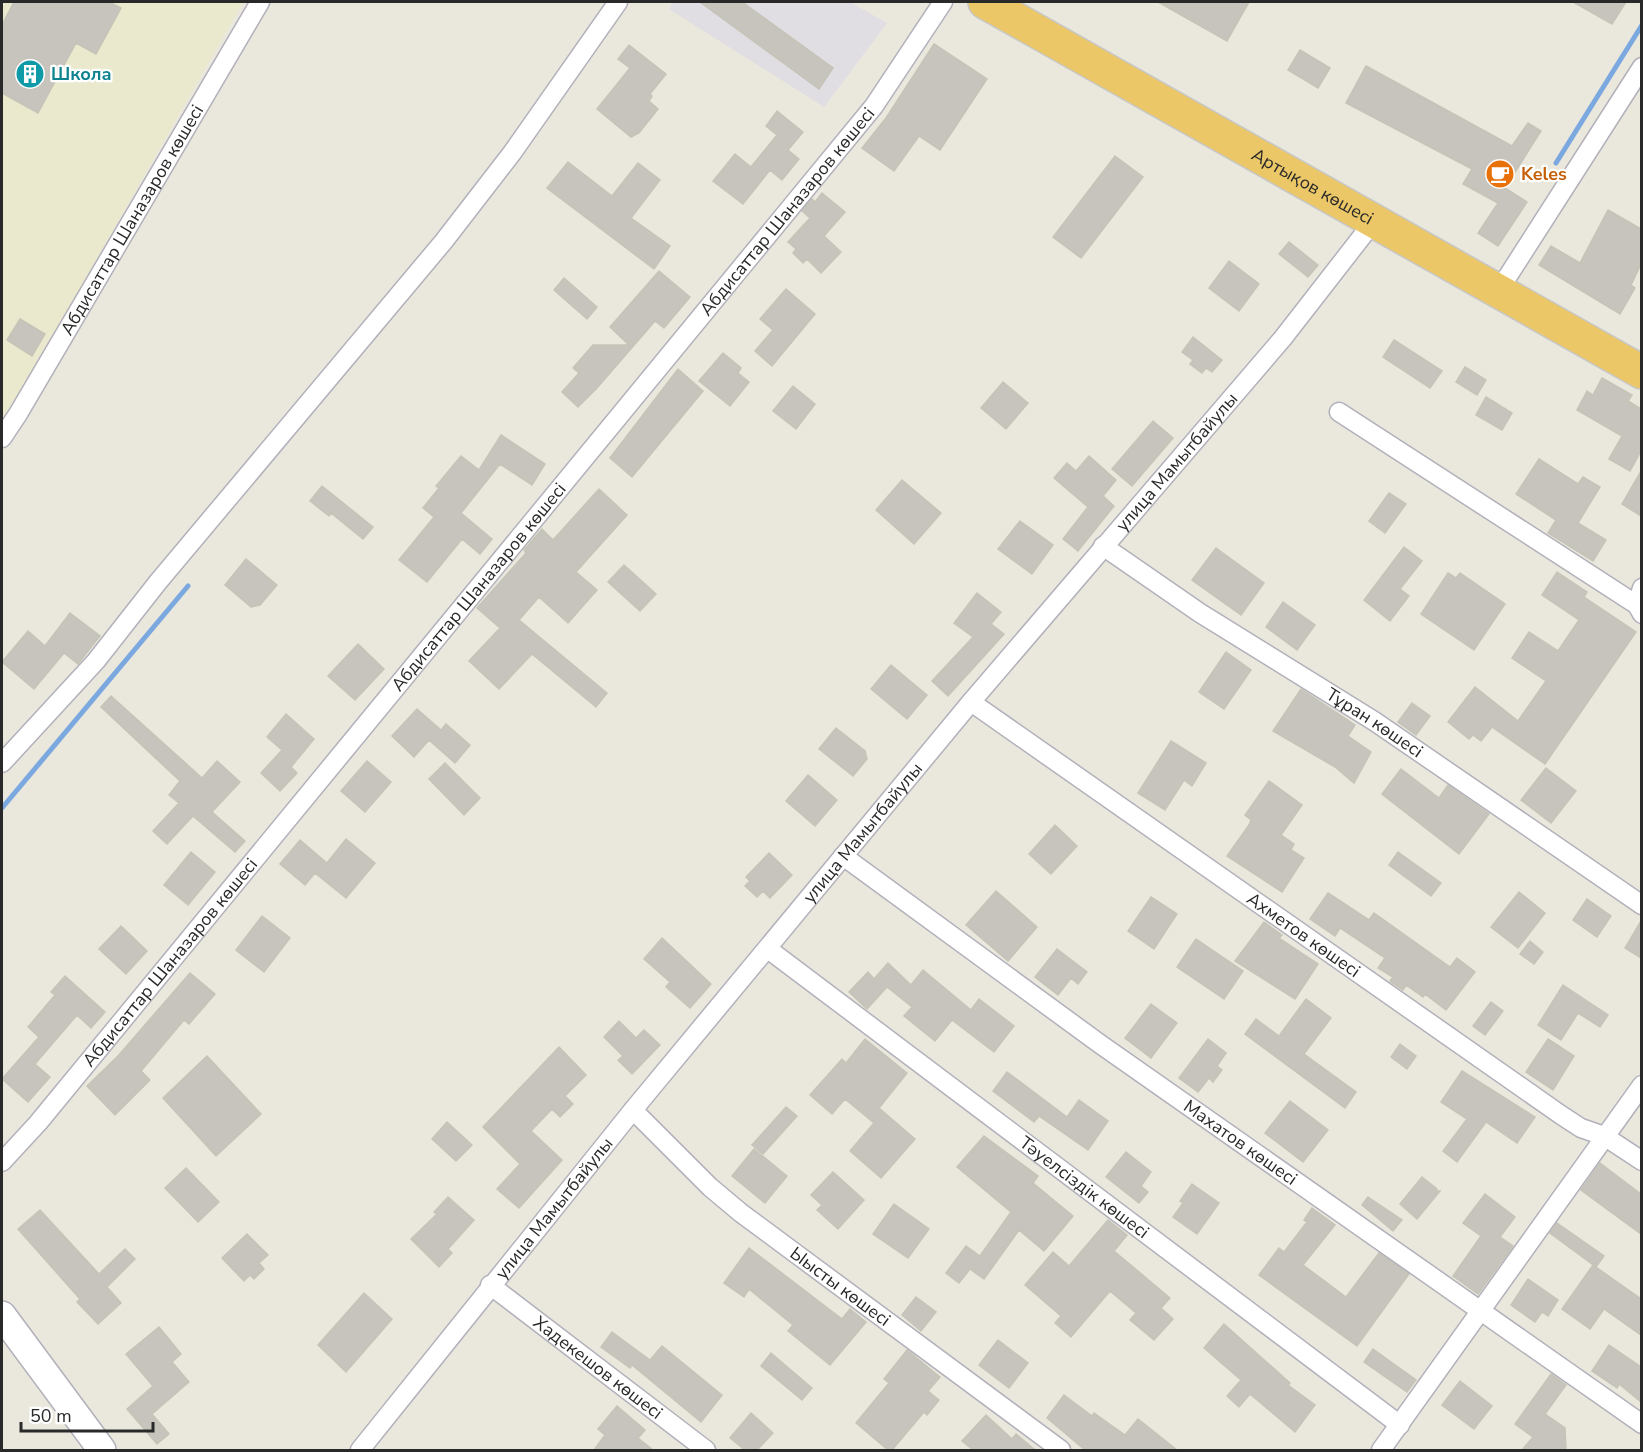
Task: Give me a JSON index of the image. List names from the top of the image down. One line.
{"streets":{"highway":["Артықов көшесі"],"street":["Абдисаттар Шаназаров көшесі","улица Мамытбайулы","Тұран көшесі","Ахметов көшесі","Махатов көшесі","Тәуелсіздік көшесі","Ыысты көшесі","Хадекешов көшесі"]},"crossings":[["Артықов көшесі","улица Мамытбайулы"],["улица Мамытбайулы","Тұран көшесі"],["улица Мамытбайулы","Ахметов көшесі"],["улица Мамытбайулы","Махатов көшесі"],["улица Мамытбайулы","Тәуелсіздік көшесі"],["улица Мамытбайулы","Ыысты көшесі"],["улица Мамытбайулы","Хадекешов көшесі"]],"places":{"building":["Школа"],"cafe":["Keles"]},"scale_bar":"50 m"}
